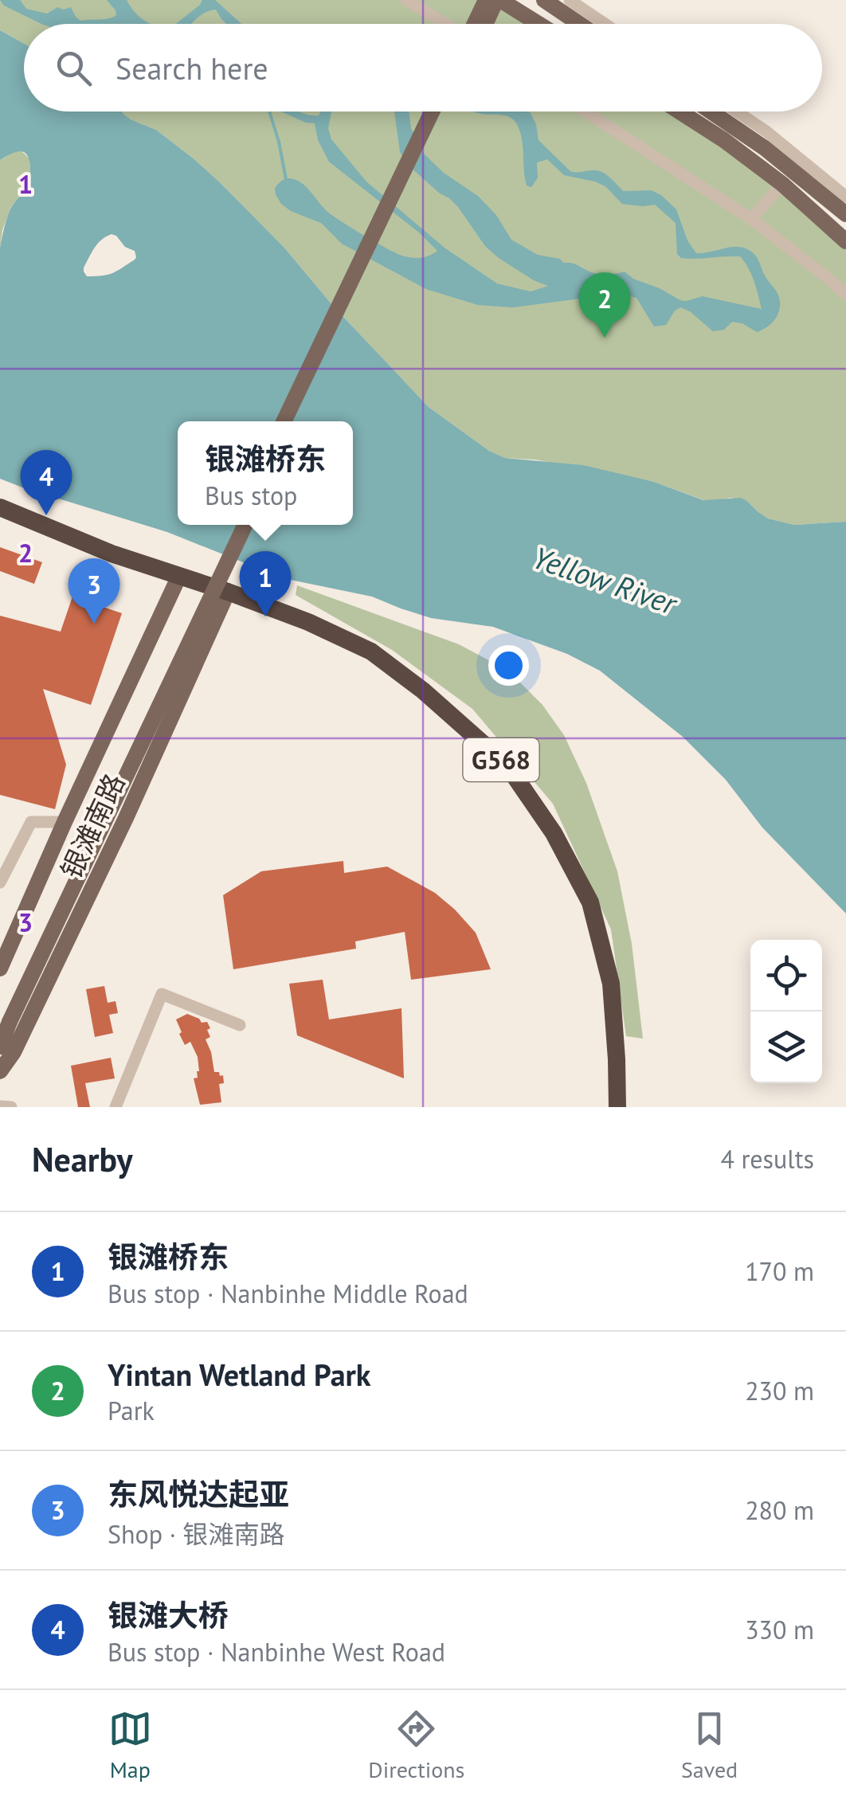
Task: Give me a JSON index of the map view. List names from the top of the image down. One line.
{"streets":{"highway":["G568"],"main road":["银滩南路"]},"crossings":[["G568","银滩南路"]],"water":["Yellow River"],"page":{"search":"Search here","pins":["2","4","1","3"],"popup":["银滩桥东","Bus stop"],"heading":["Nearby","4 results"],"list":[{"mark":"1","name":"银滩桥东","note":"Bus stop · Nanbinhe Middle Road","value":"170 m"},{"mark":"2","name":"Yintan Wetland Park","note":"Park","value":"230 m"},{"mark":"3","name":"东风悦达起亚","note":"Shop · 银滩南路","value":"280 m"},{"mark":"4","name":"银滩大桥","note":"Bus stop · Nanbinhe West Road","value":"330 m"}],"nav":["Map","Directions","Saved"]},"grid":{"rows":["1","2","3"]}}
